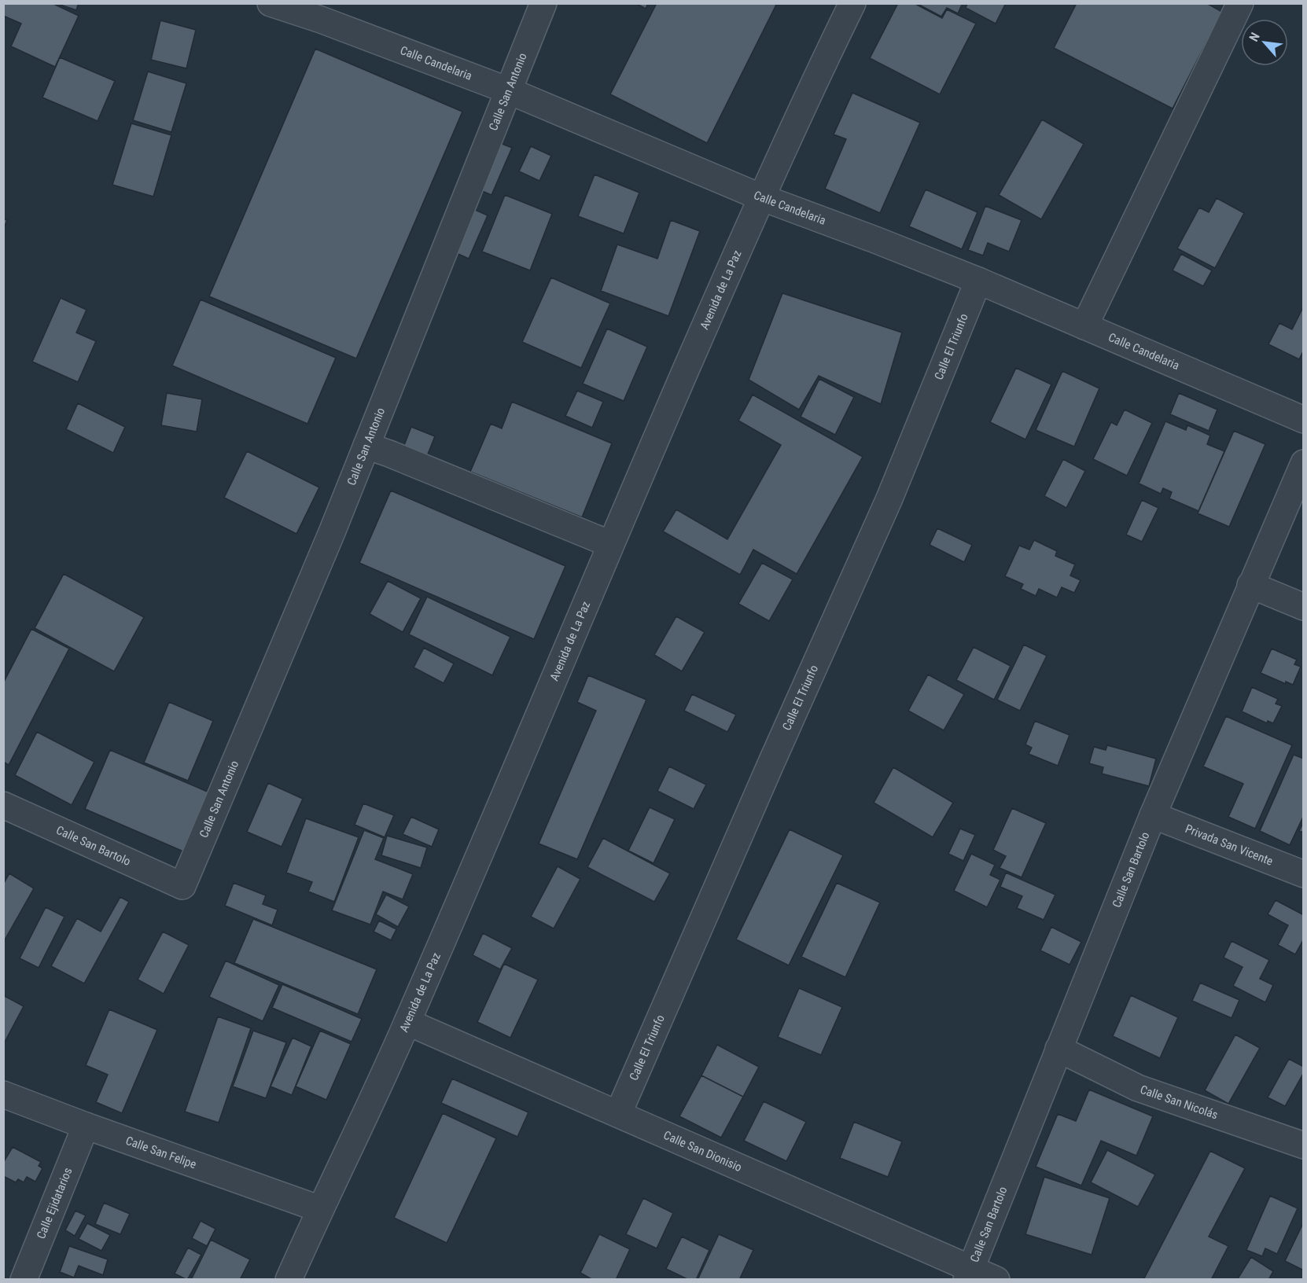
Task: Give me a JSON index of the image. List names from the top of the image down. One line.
{"streets":{"street":["Calle Candelaria","Calle San Antonio","Avenida de La Paz","Calle El Triunfo","Privada San Vicente","Calle San Bartolo","Calle San Nicolás","Calle San Dionisio","Calle San Felipe","Calle Ejidatarios"]},"crossings":[["Calle Candelaria","Calle San Antonio"],["Calle Candelaria","Avenida de La Paz"],["Calle Candelaria","Calle El Triunfo"],["Calle San Antonio","Calle San Bartolo"],["Avenida de La Paz","Calle San Dionisio"],["Avenida de La Paz","Calle San Felipe"],["Calle El Triunfo","Calle San Dionisio"],["Privada San Vicente","Calle San Bartolo"],["Calle San Bartolo","Calle San Nicolás"],["Calle San Bartolo","Calle San Dionisio"],["Calle San Felipe","Calle Ejidatarios"]],"north":"top left"}
